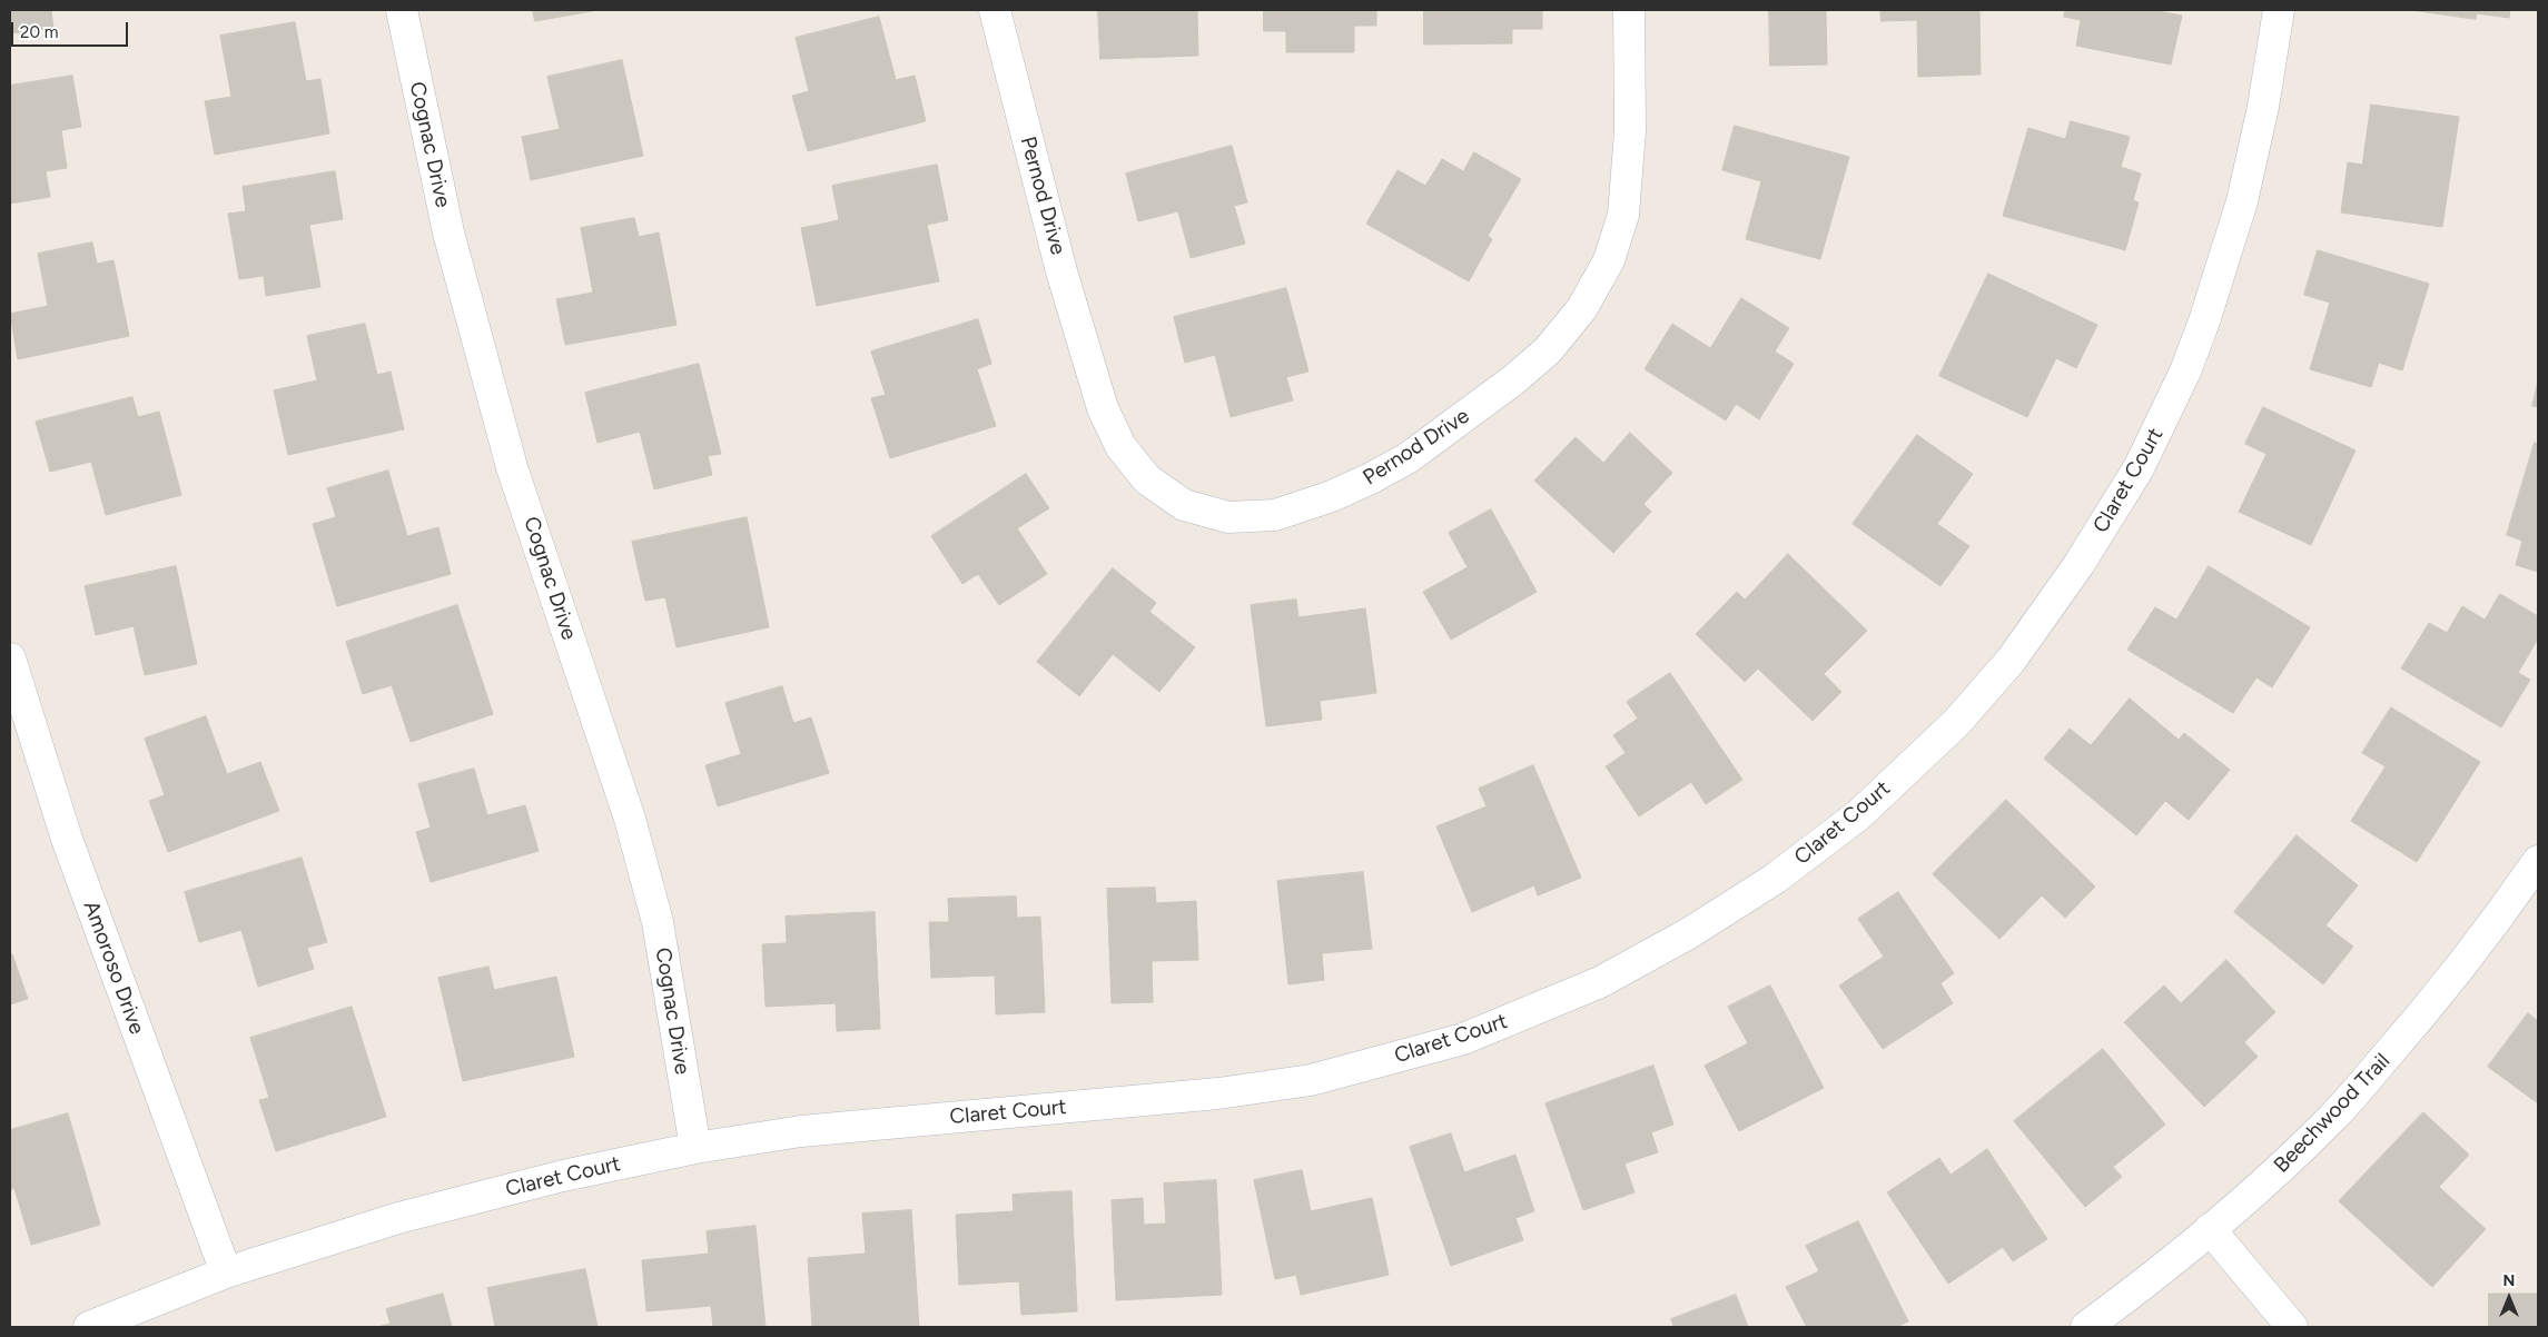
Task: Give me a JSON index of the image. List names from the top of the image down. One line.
{"streets":{"street":["Cognac Drive","Pernod Drive","Claret Court","Amoroso Drive","Beechwood Trail"]},"crossings":[["Cognac Drive","Claret Court"],["Claret Court","Amoroso Drive"]],"scale_bar":"20 m","north":"top"}
